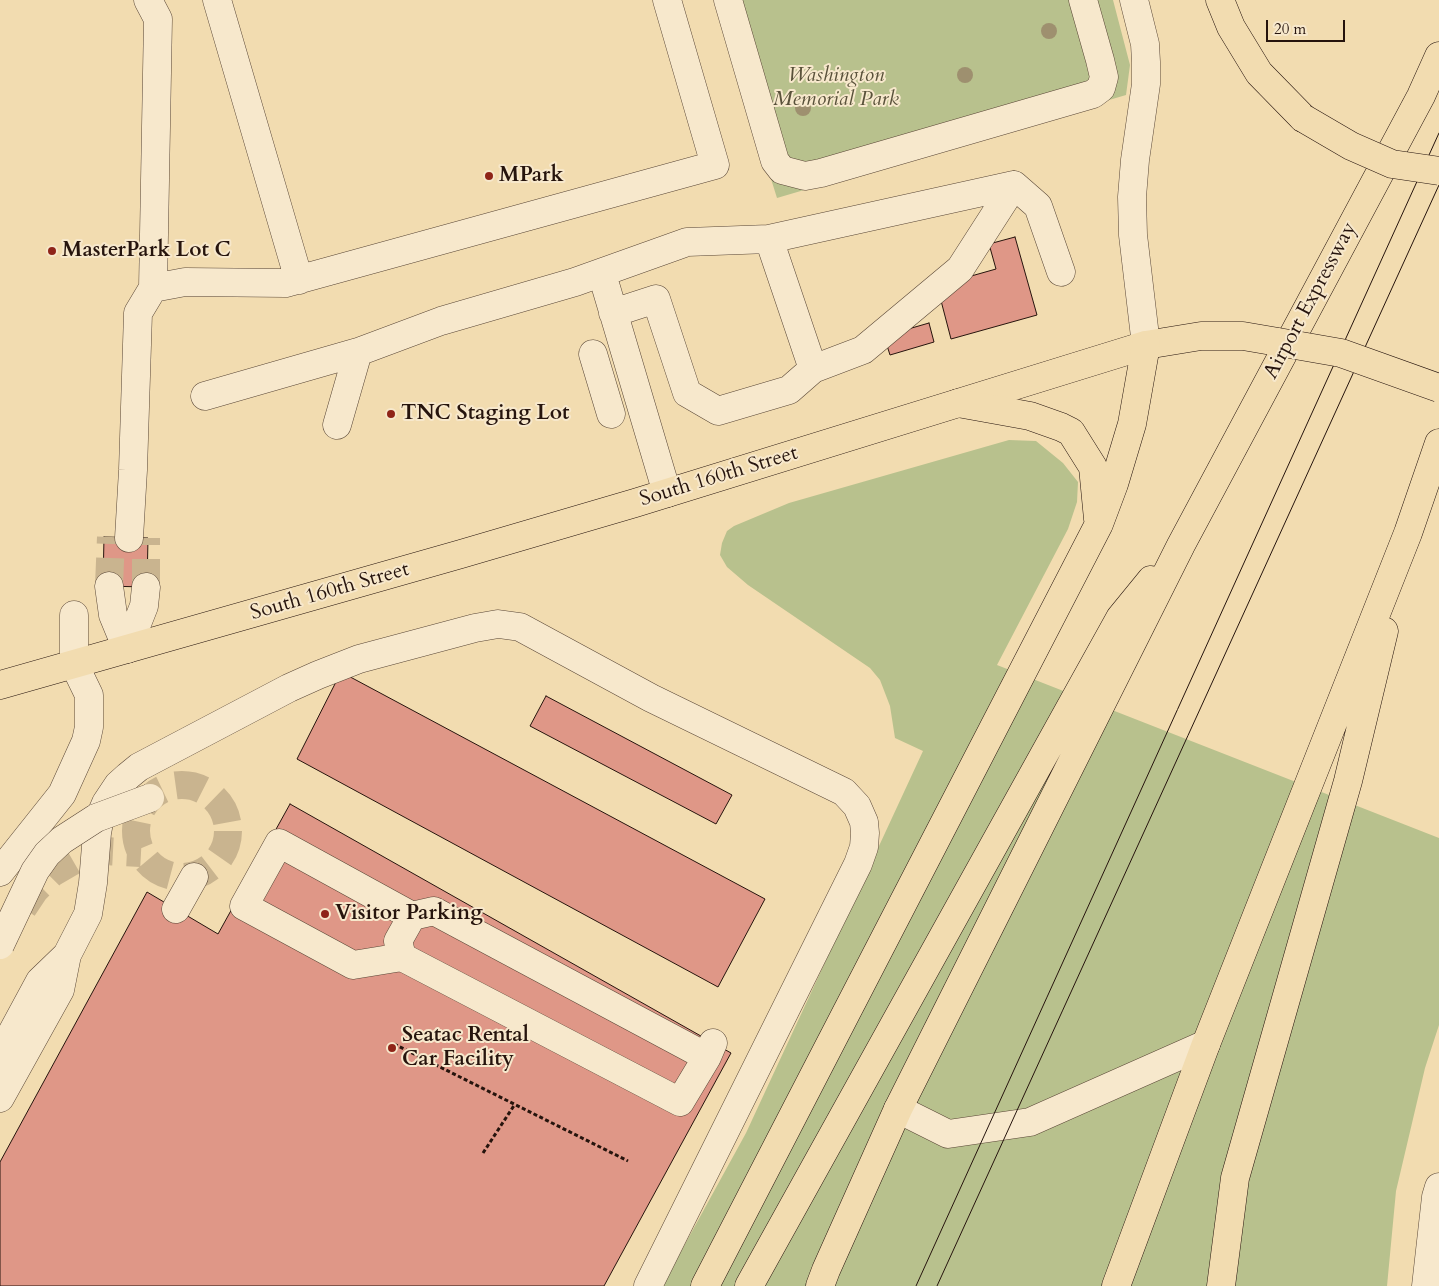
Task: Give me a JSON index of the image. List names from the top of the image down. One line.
{"streets":{"main road":["Airport Expressway","South 160th Street"]},"parks":["Washington Memorial Park"],"places":["MPark","MasterPark Lot C","TNC Staging Lot","Visitor Parking","Seatac Rental Car Facility"],"scale_bar":"20 m"}
